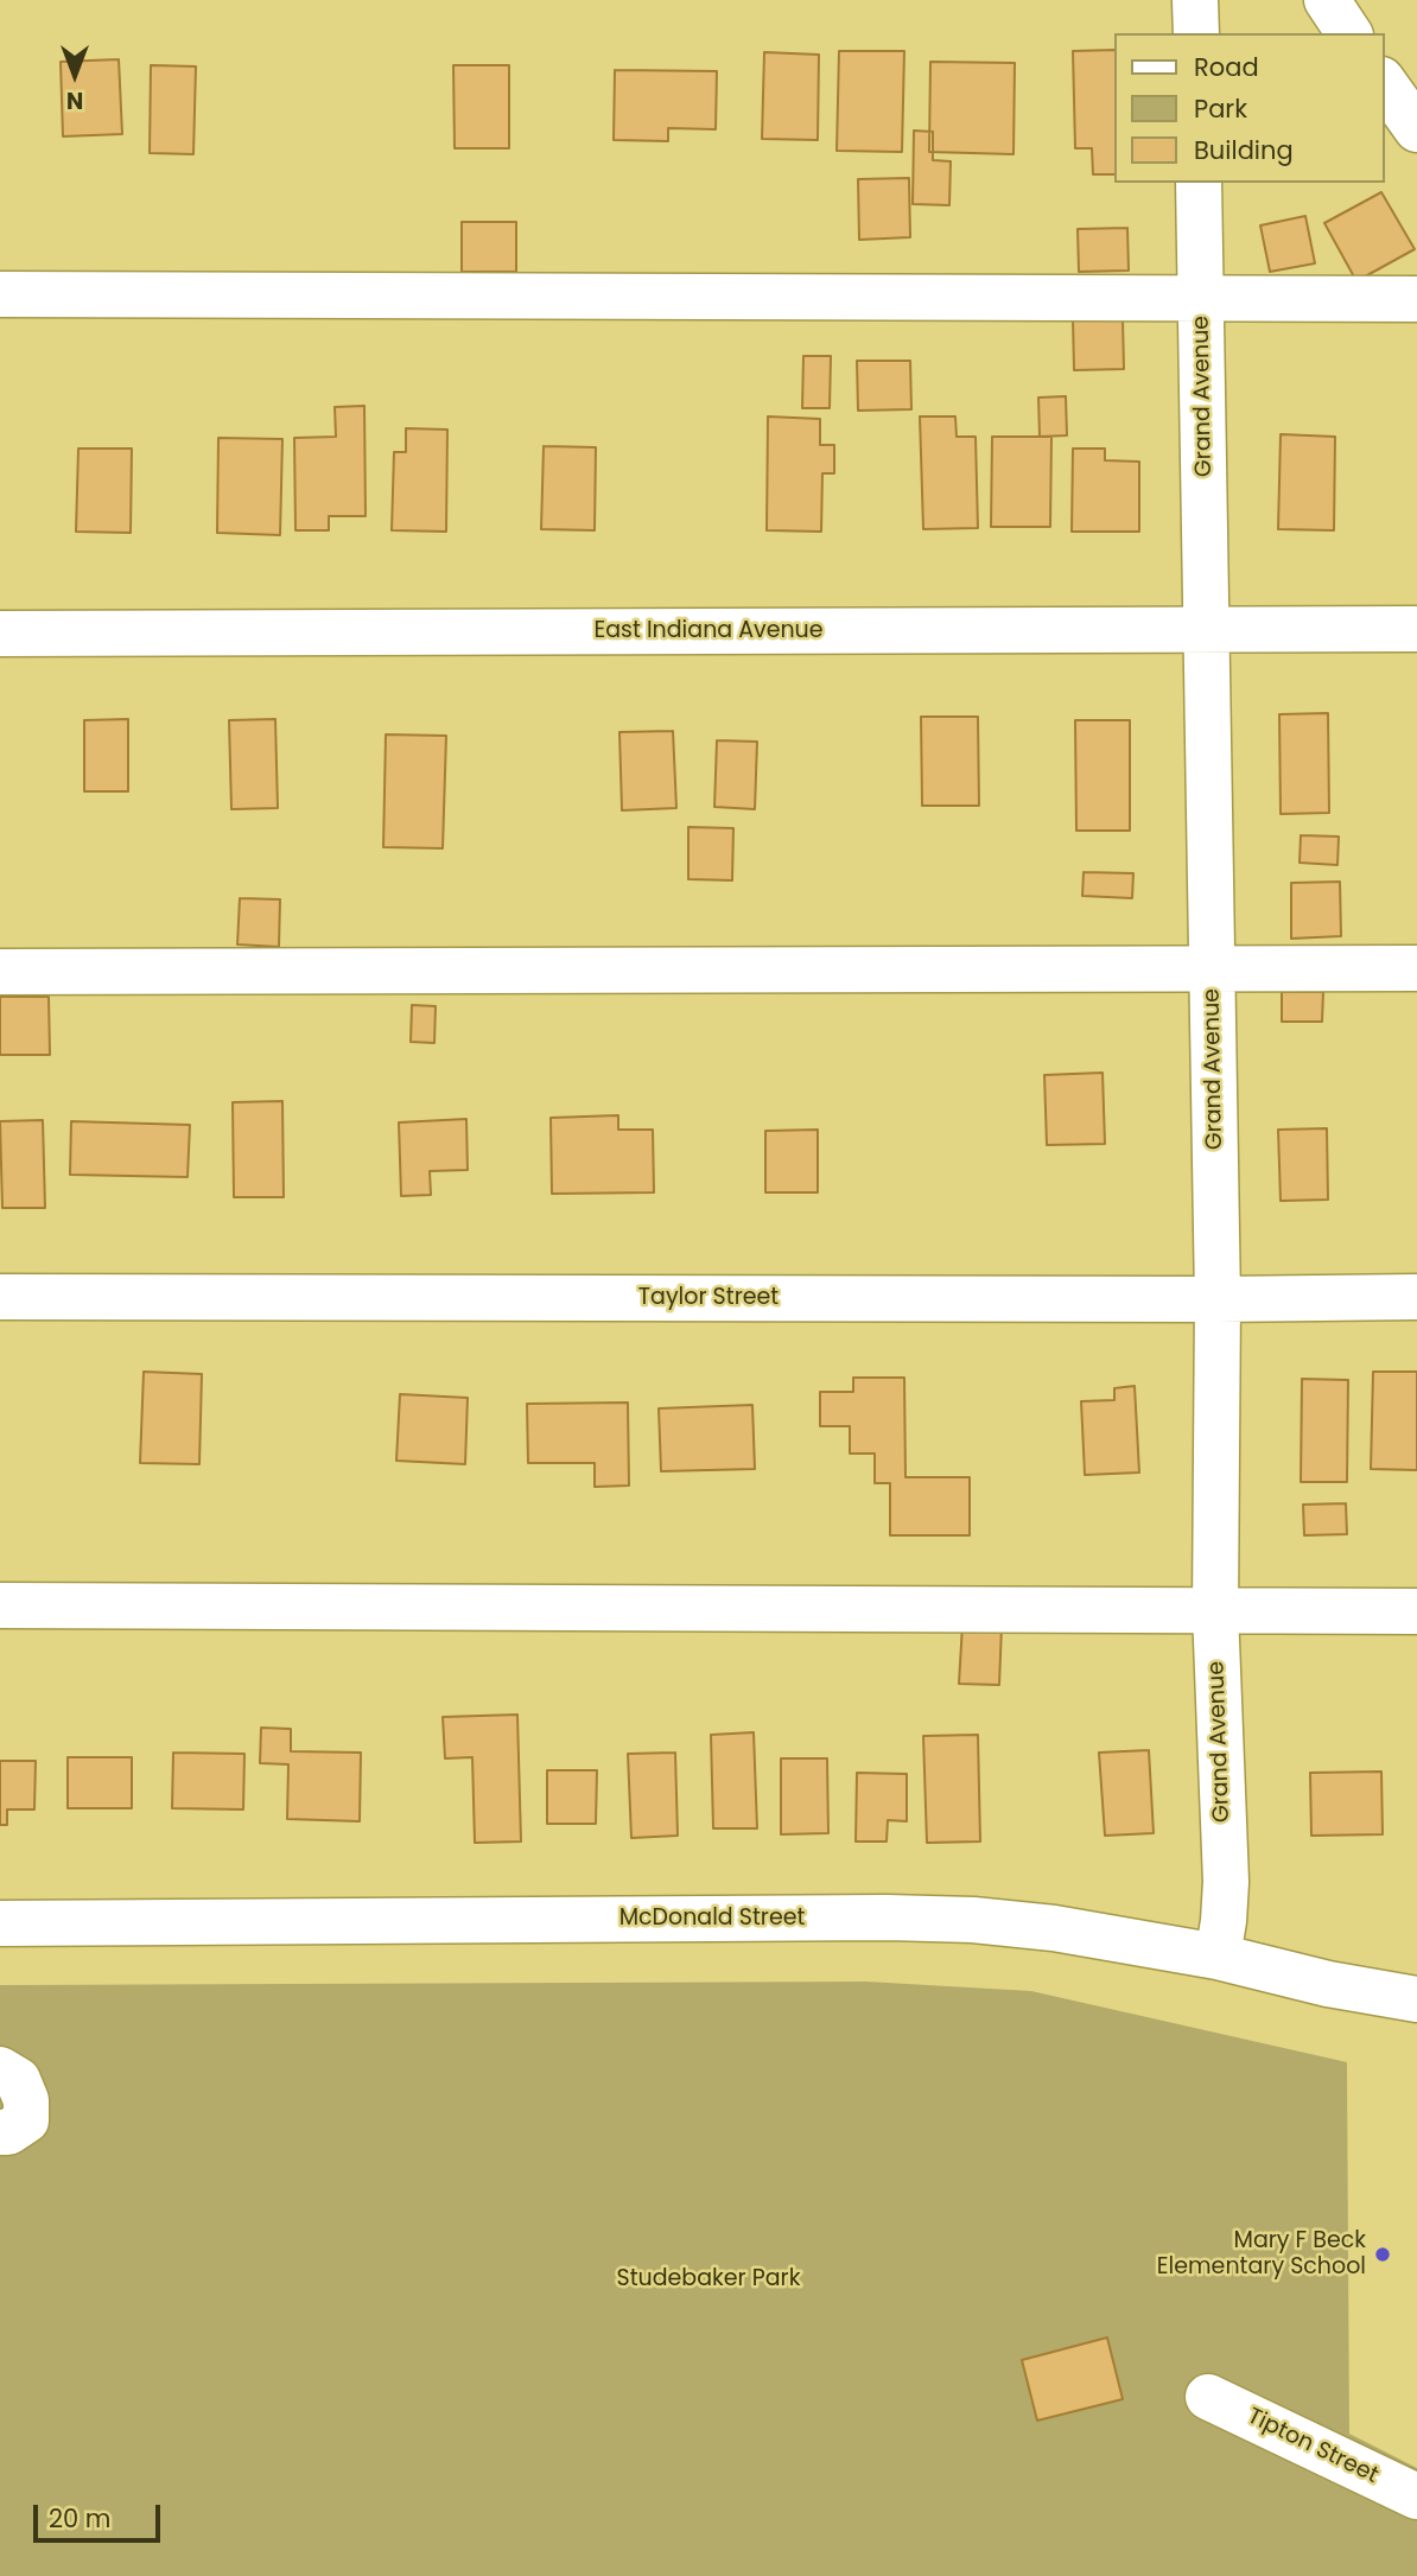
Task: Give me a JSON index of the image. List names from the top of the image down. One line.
{"streets":{"street":["Grand Avenue","East Indiana Avenue","Taylor Street","McDonald Street","Tipton Street"]},"crossings":[["Grand Avenue","East Indiana Avenue"],["Grand Avenue","Taylor Street"],["Grand Avenue","McDonald Street"]],"parks":["Studebaker Park"],"places":["Mary F Beck Elementary School"],"legend":["Road","Park","Building"],"scale_bar":"20 m","north":"bottom"}
